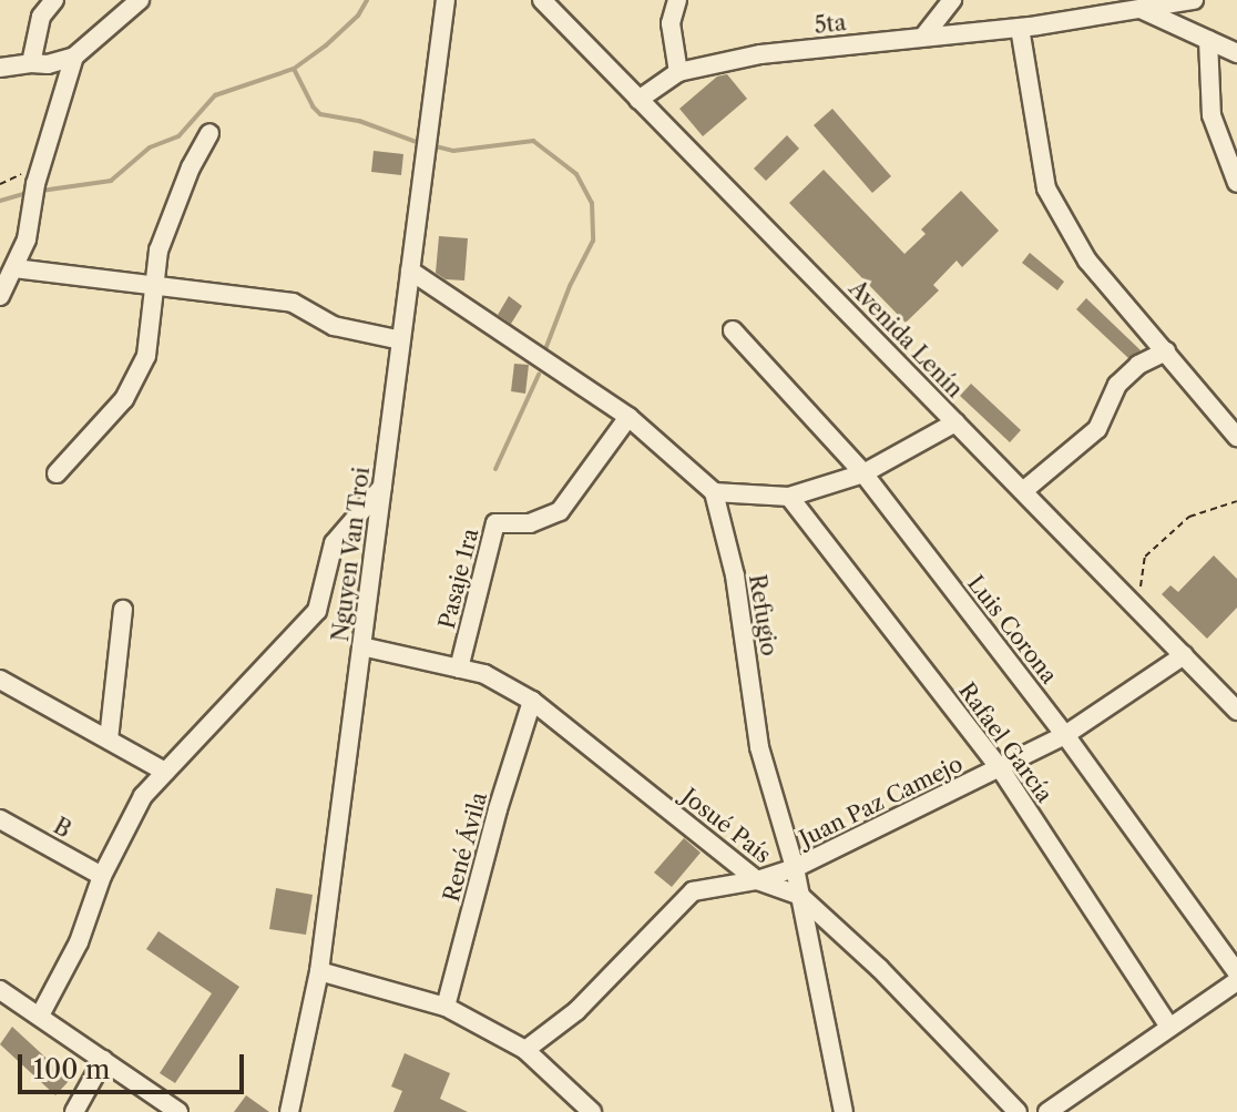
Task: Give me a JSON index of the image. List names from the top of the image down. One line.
{"streets":{"street":["5ta","Avenida Lenín","Nguyen Van Troi","Pasaje 1ra","Refugio","Luis Corona","Rafael García","Juan Paz Camejo","Josué País","B","René Ávila"]},"crossings":[["5ta","Avenida Lenín"],["Avenida Lenín","Juan Paz Camejo"],["Nguyen Van Troi","Josué País"],["Pasaje 1ra","Josué País"],["Refugio","Juan Paz Camejo"],["Refugio","Josué País"],["Luis Corona","Juan Paz Camejo"],["Rafael García","Juan Paz Camejo"],["Juan Paz Camejo","Josué País"],["Josué País","René Ávila"]],"scale_bar":"100 m"}
